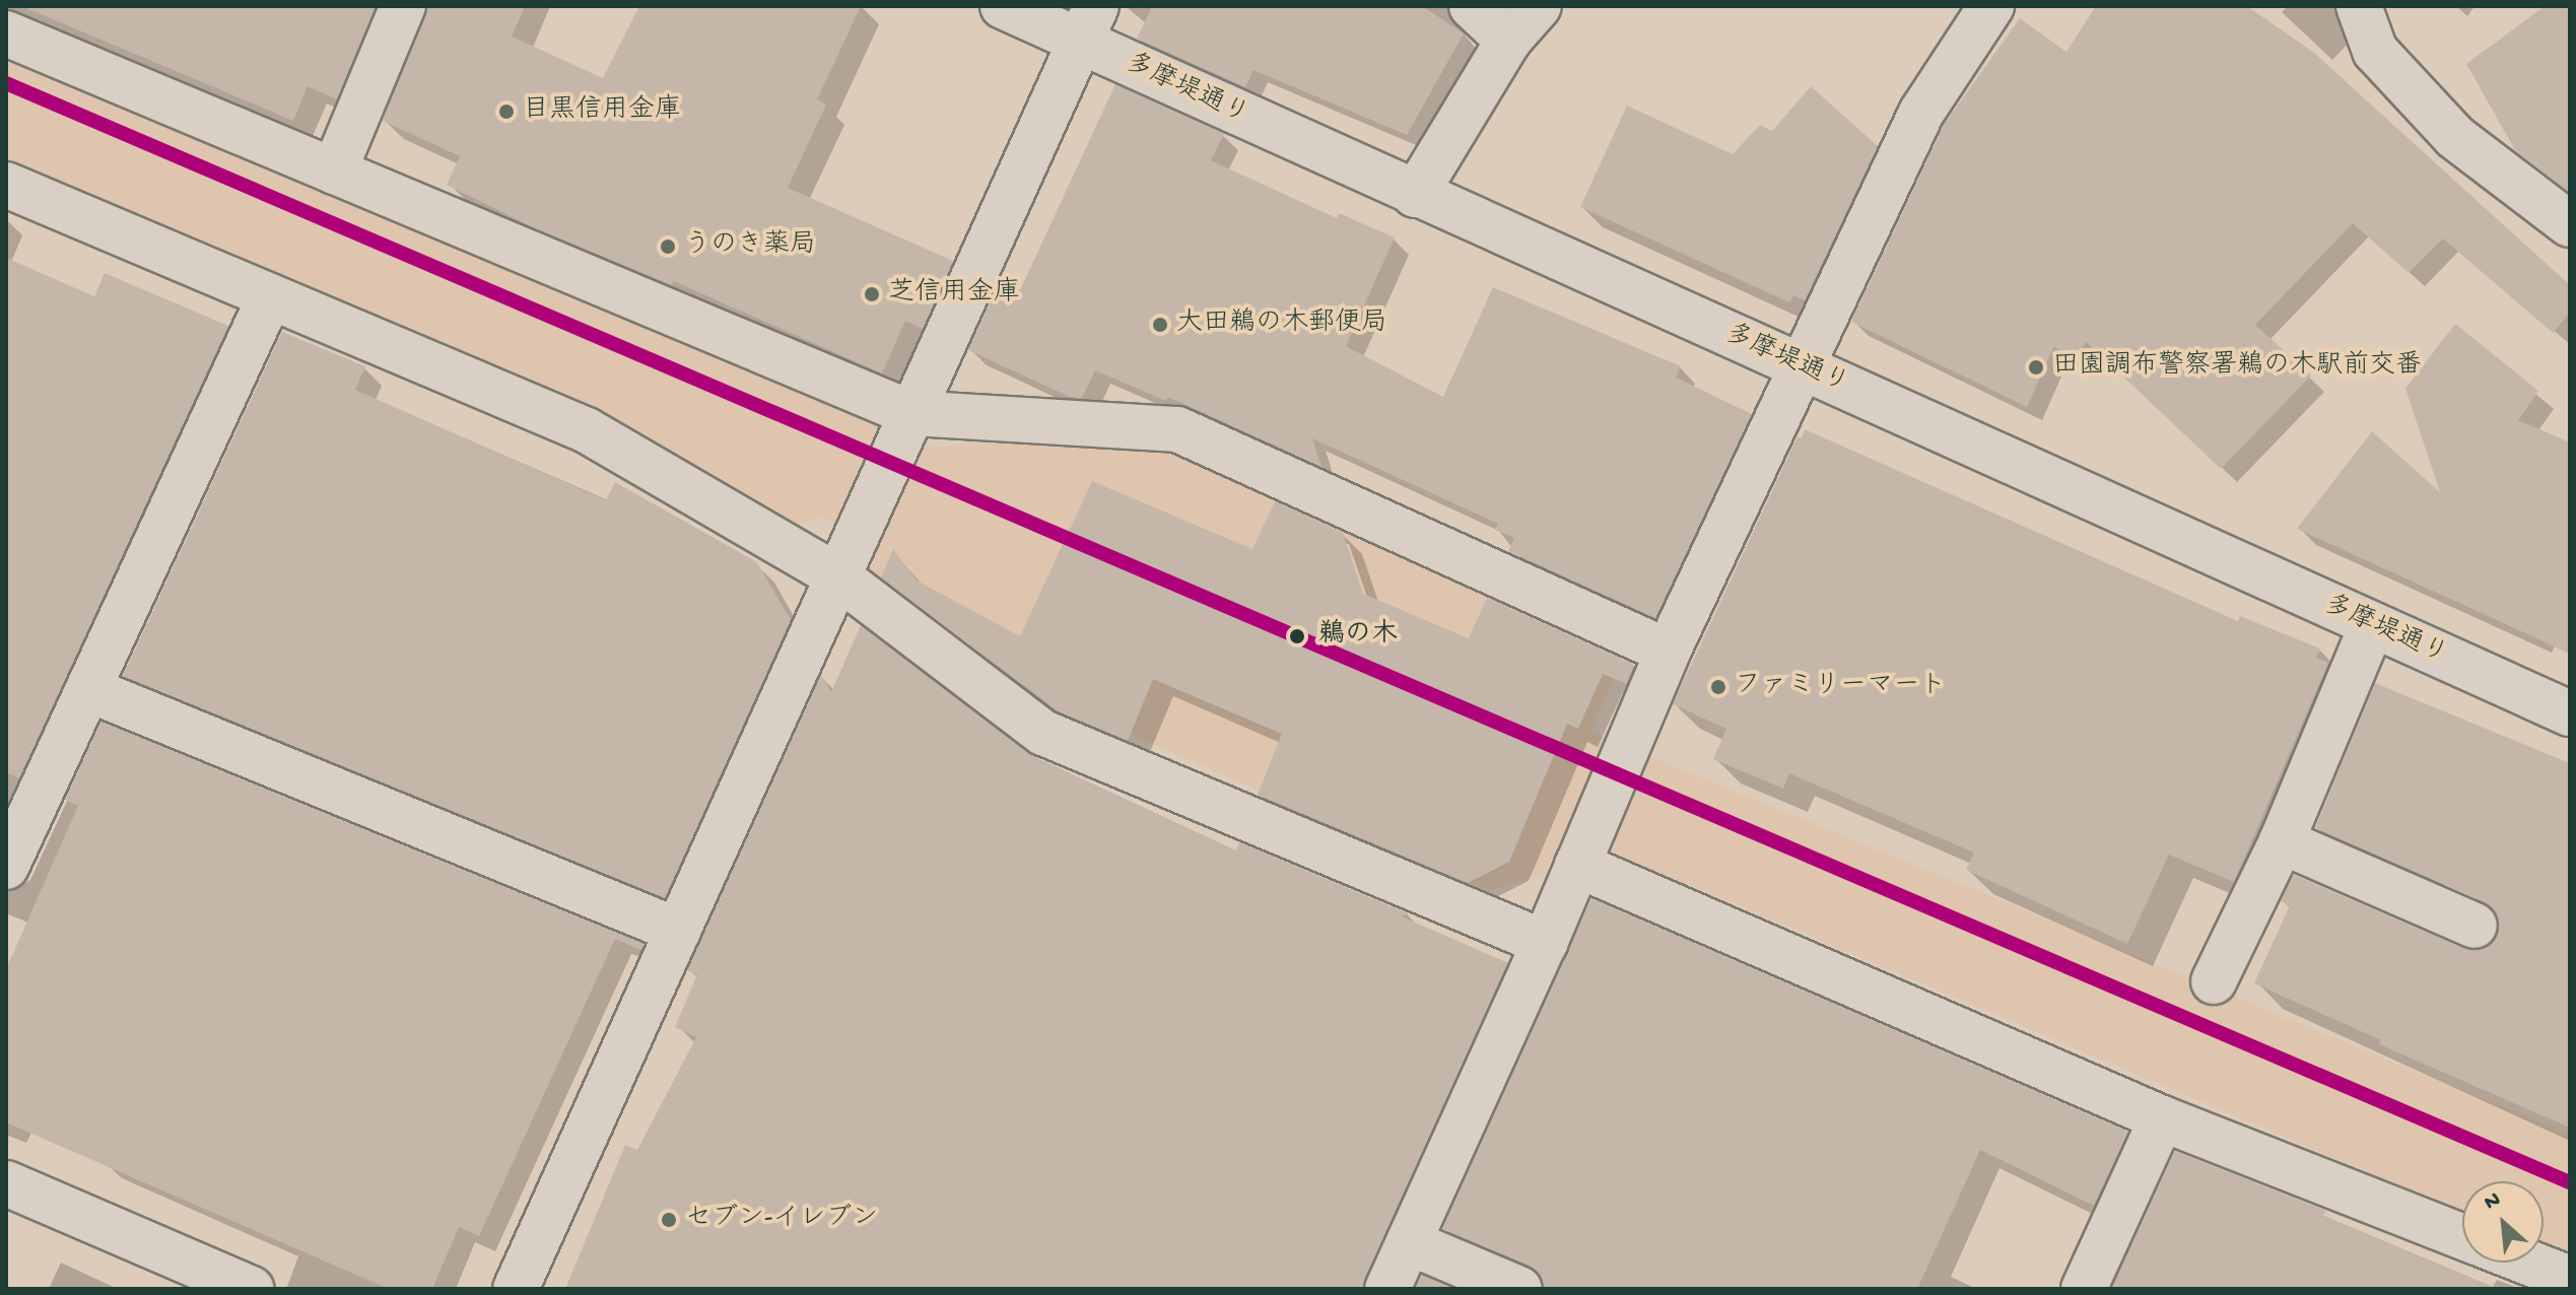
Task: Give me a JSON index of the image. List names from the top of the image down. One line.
{"streets":{"street":["多摩堤通り"]},"places":["目黒信用金庫","うのき薬局","芝信用金庫","大田鵜の木郵便局","田園調布警察署鵜の木駅前交番","鵜の木","ファミリーマート","セブン-イレブン"],"north":"top left"}
